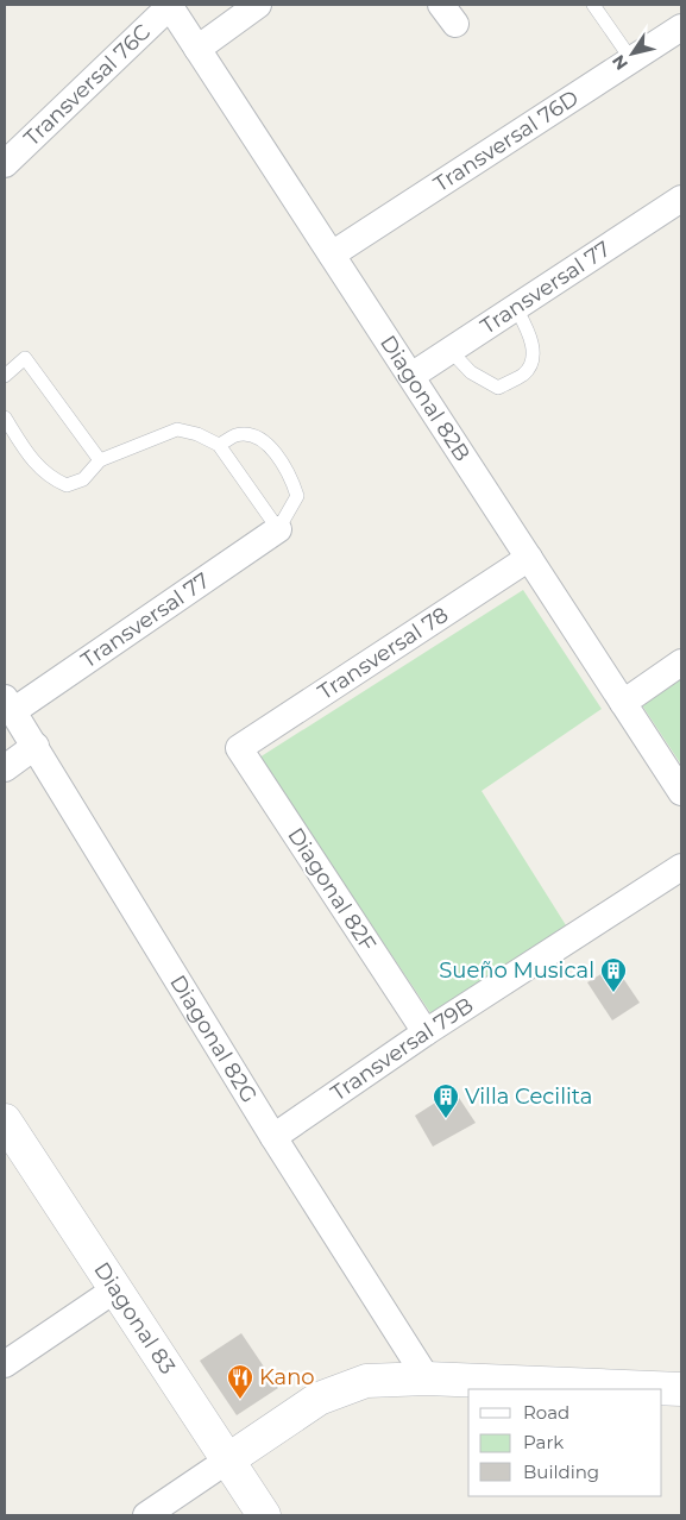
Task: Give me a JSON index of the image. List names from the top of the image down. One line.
{"streets":{"street":["Transversal 76C","Transversal 76D","Transversal 77","Diagonal 82B","Transversal 78","Diagonal 82F","Diagonal 82G","Transversal 79B","Diagonal 83"]},"crossings":[["Transversal 76C","Diagonal 82B"],["Transversal 76D","Diagonal 82B"],["Transversal 77","Diagonal 82B"],["Transversal 77","Diagonal 82G"],["Diagonal 82B","Transversal 78"],["Transversal 78","Diagonal 82F"],["Diagonal 82F","Transversal 79B"],["Diagonal 82G","Transversal 79B"]],"places":{"building":["Sueño Musical","Villa Cecilita"],"restaurant":["Kano"]},"legend":["Road","Park","Building"],"north":"bottom left"}
